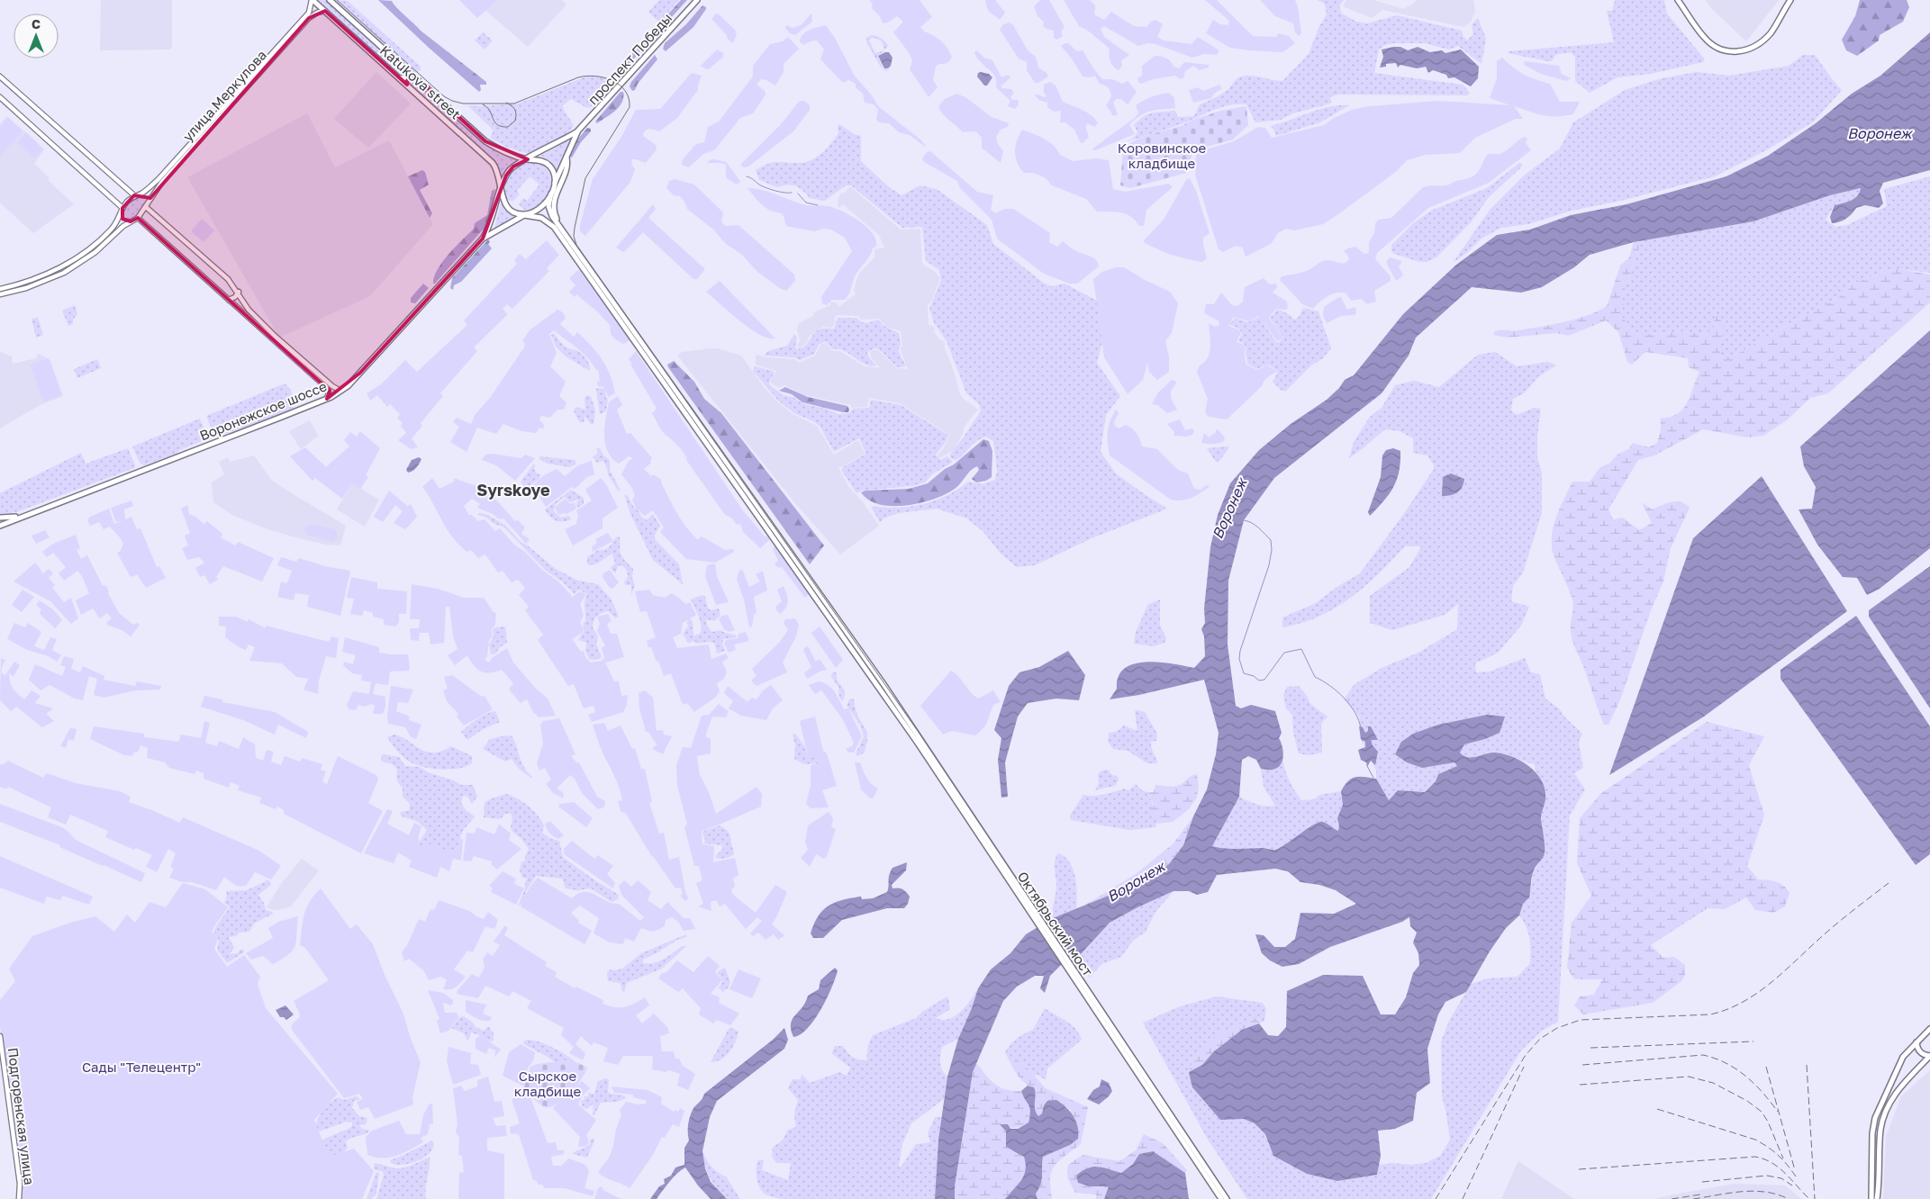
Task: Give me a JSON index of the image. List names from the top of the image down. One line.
{"streets":{"main road":["проспект Победы","Katukova street","Воронежское шоссе","Октябрьский мост"],"street":["улица Меркулова","Подгоренская улица"]},"crossings":[["Katukova street","улица Меркулова"]],"districts":["Syrskoye"],"water":["Воронеж"],"parks":["Коровинское кладбище","Сады \"Телецентр\"","Сырское кладбище"],"north":"top"}
